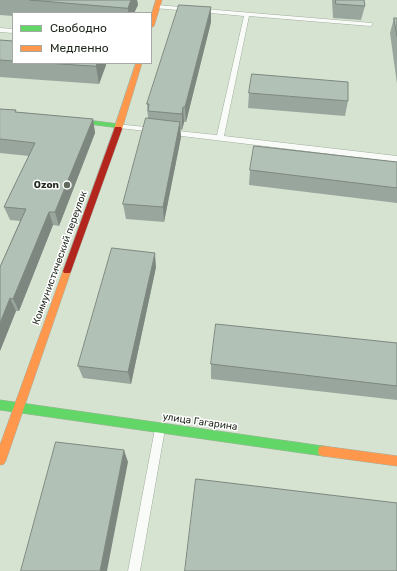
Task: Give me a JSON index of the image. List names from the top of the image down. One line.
{"streets":{"street":["Коммунистический переулок","улица Гагарина"]},"crossings":[["Коммунистический переулок","улица Гагарина"]],"places":["Ozon"],"legend":["Свободно","Медленно"]}
